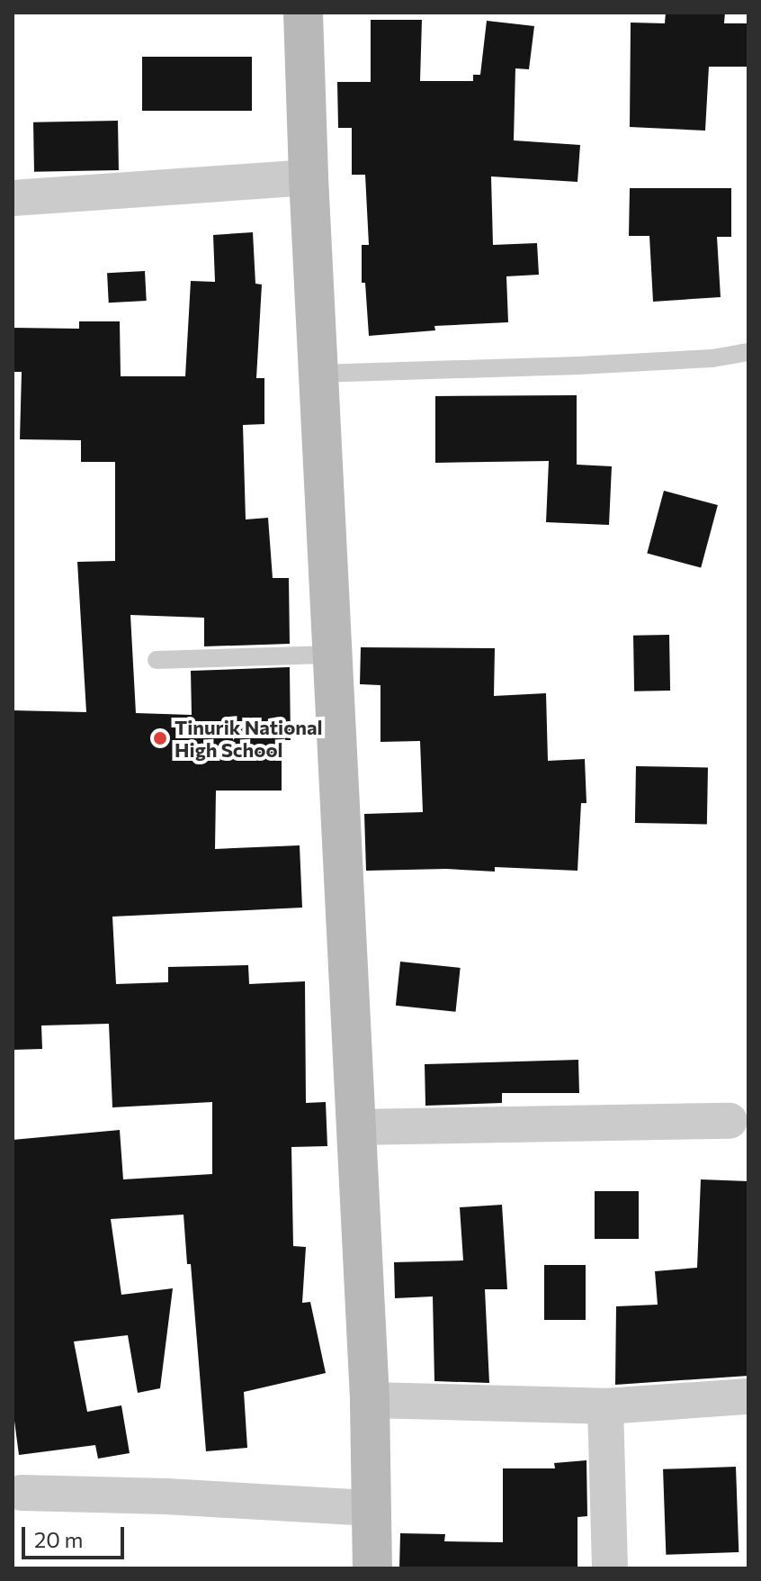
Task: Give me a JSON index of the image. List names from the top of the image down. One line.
{"places":["Tinurik National High School"],"scale_bar":"20 m"}
